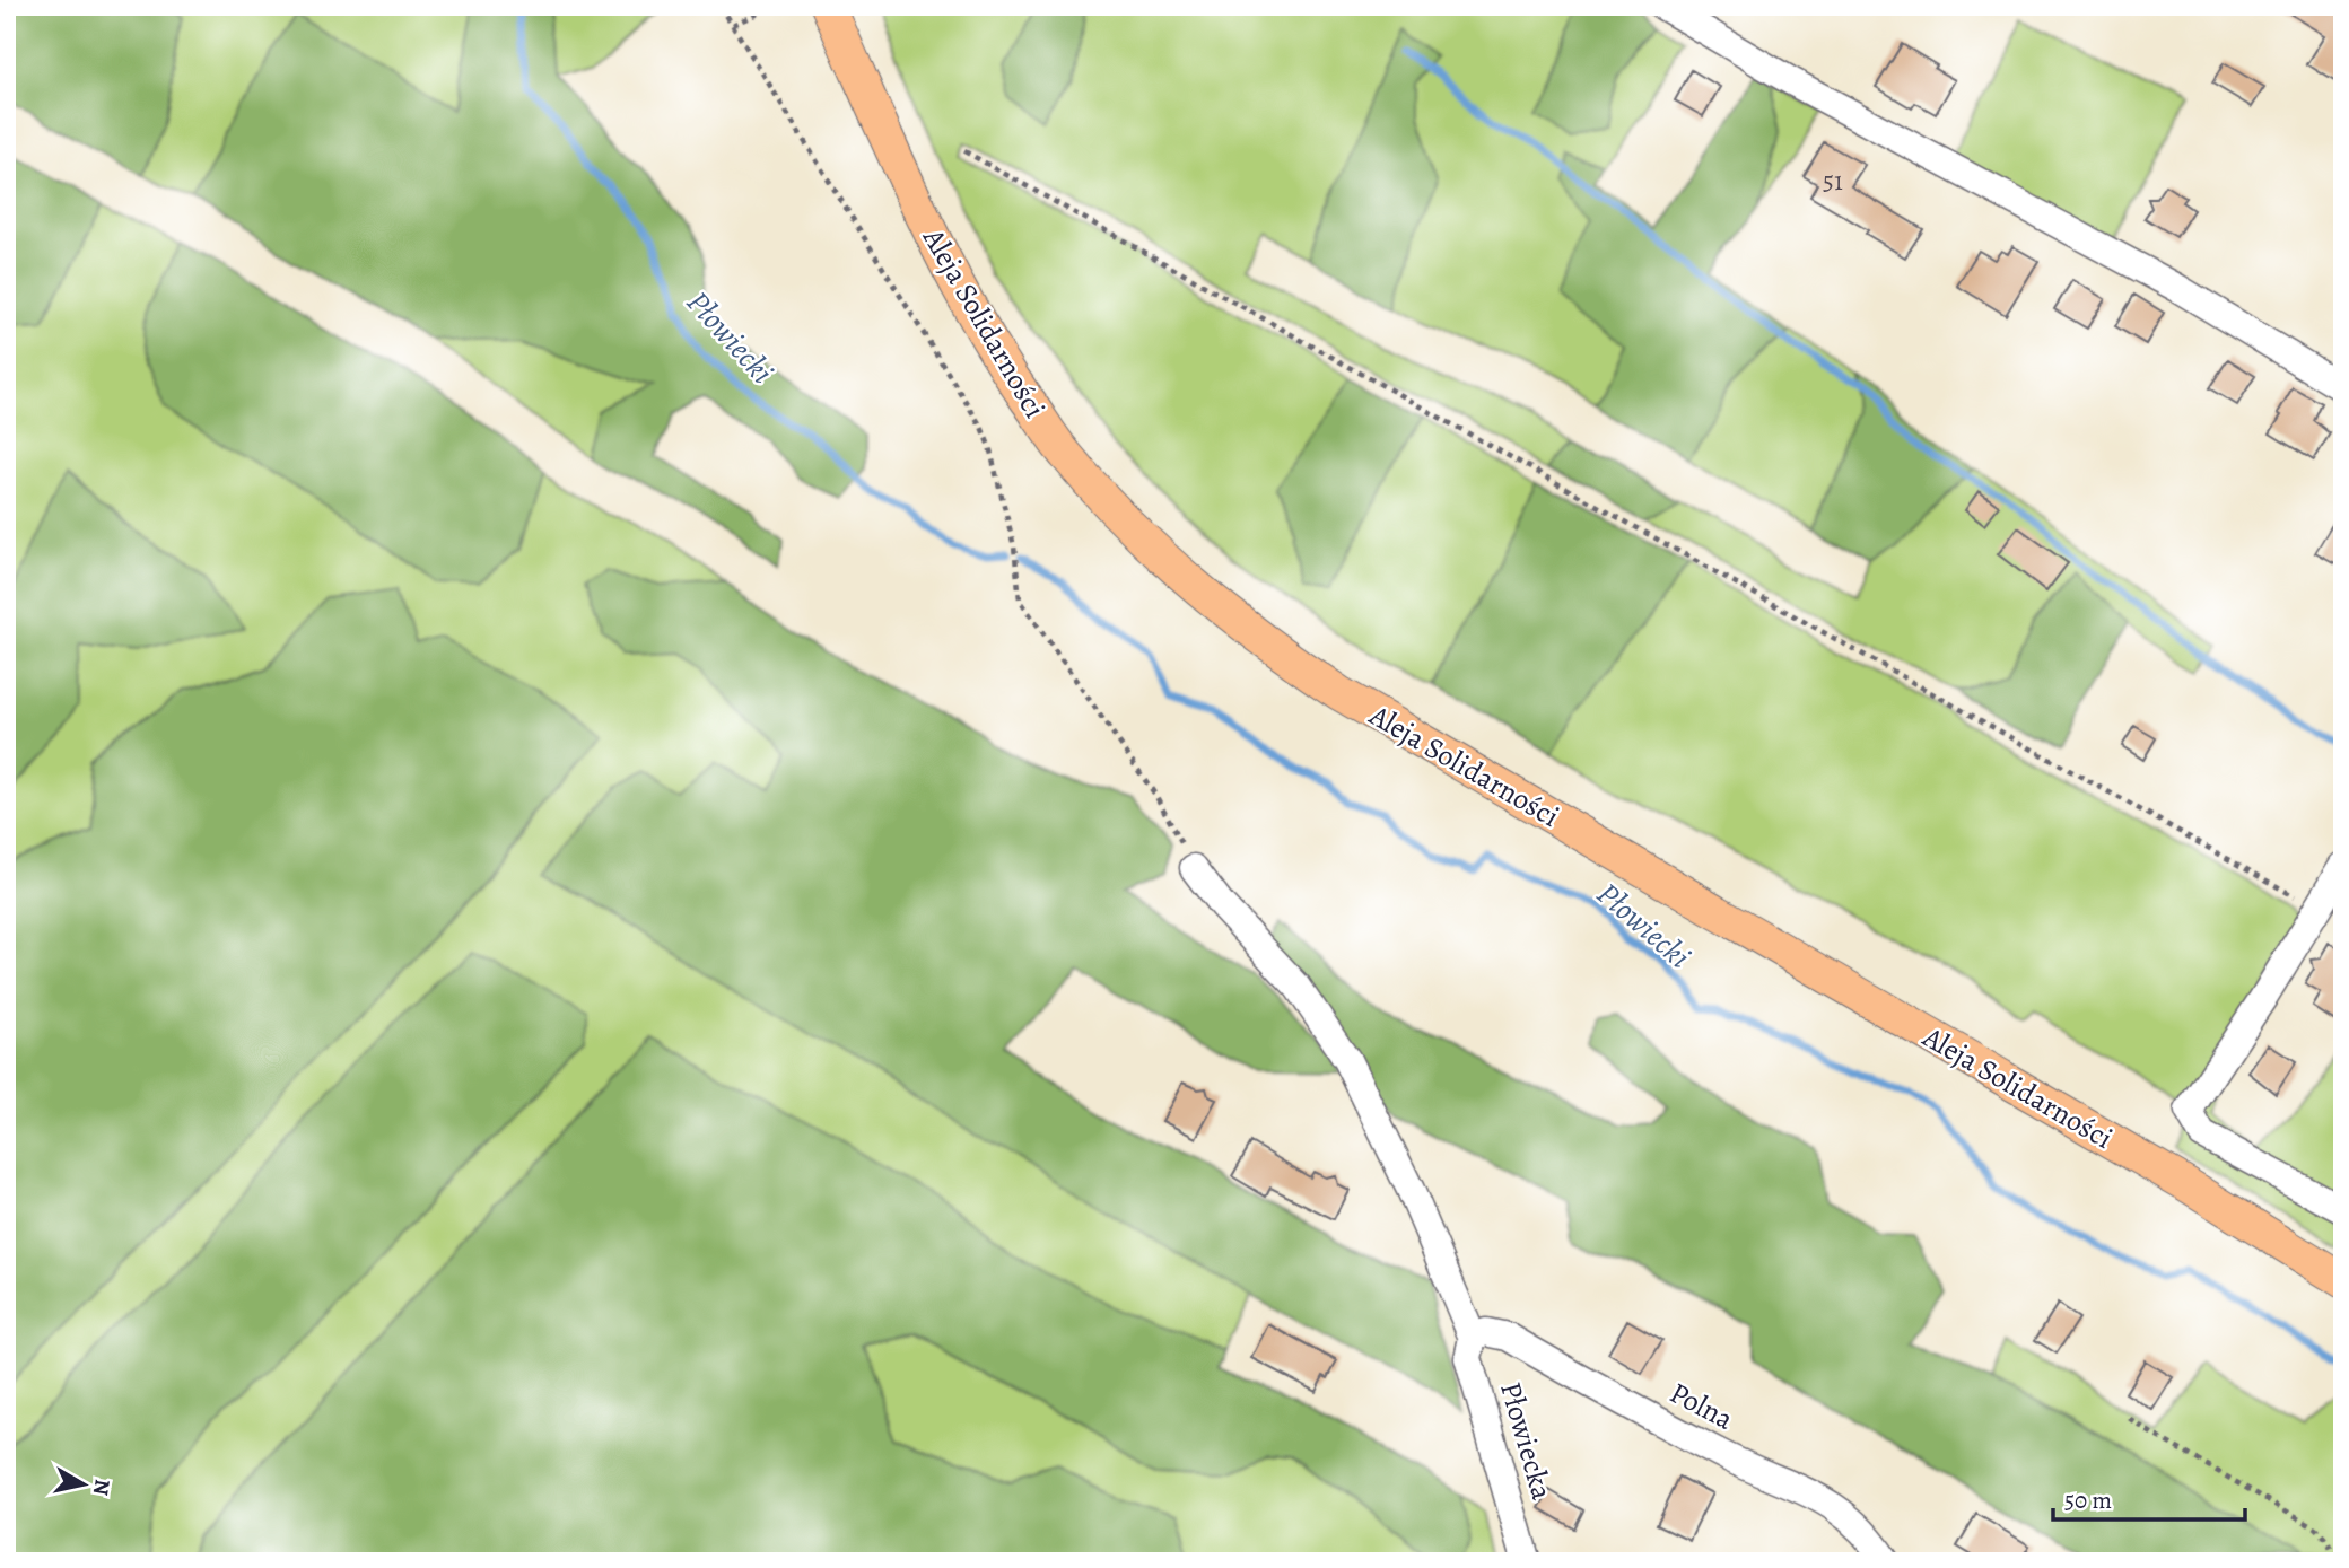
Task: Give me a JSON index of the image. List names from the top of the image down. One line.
{"streets":{"main road":["Aleja Solidarności"],"street":["Polna","Płowiecka"]},"crossings":[["Polna","Płowiecka"]],"water":["Płowiecki"],"house_numbers":["51"],"scale_bar":"50 m","north":"right"}
